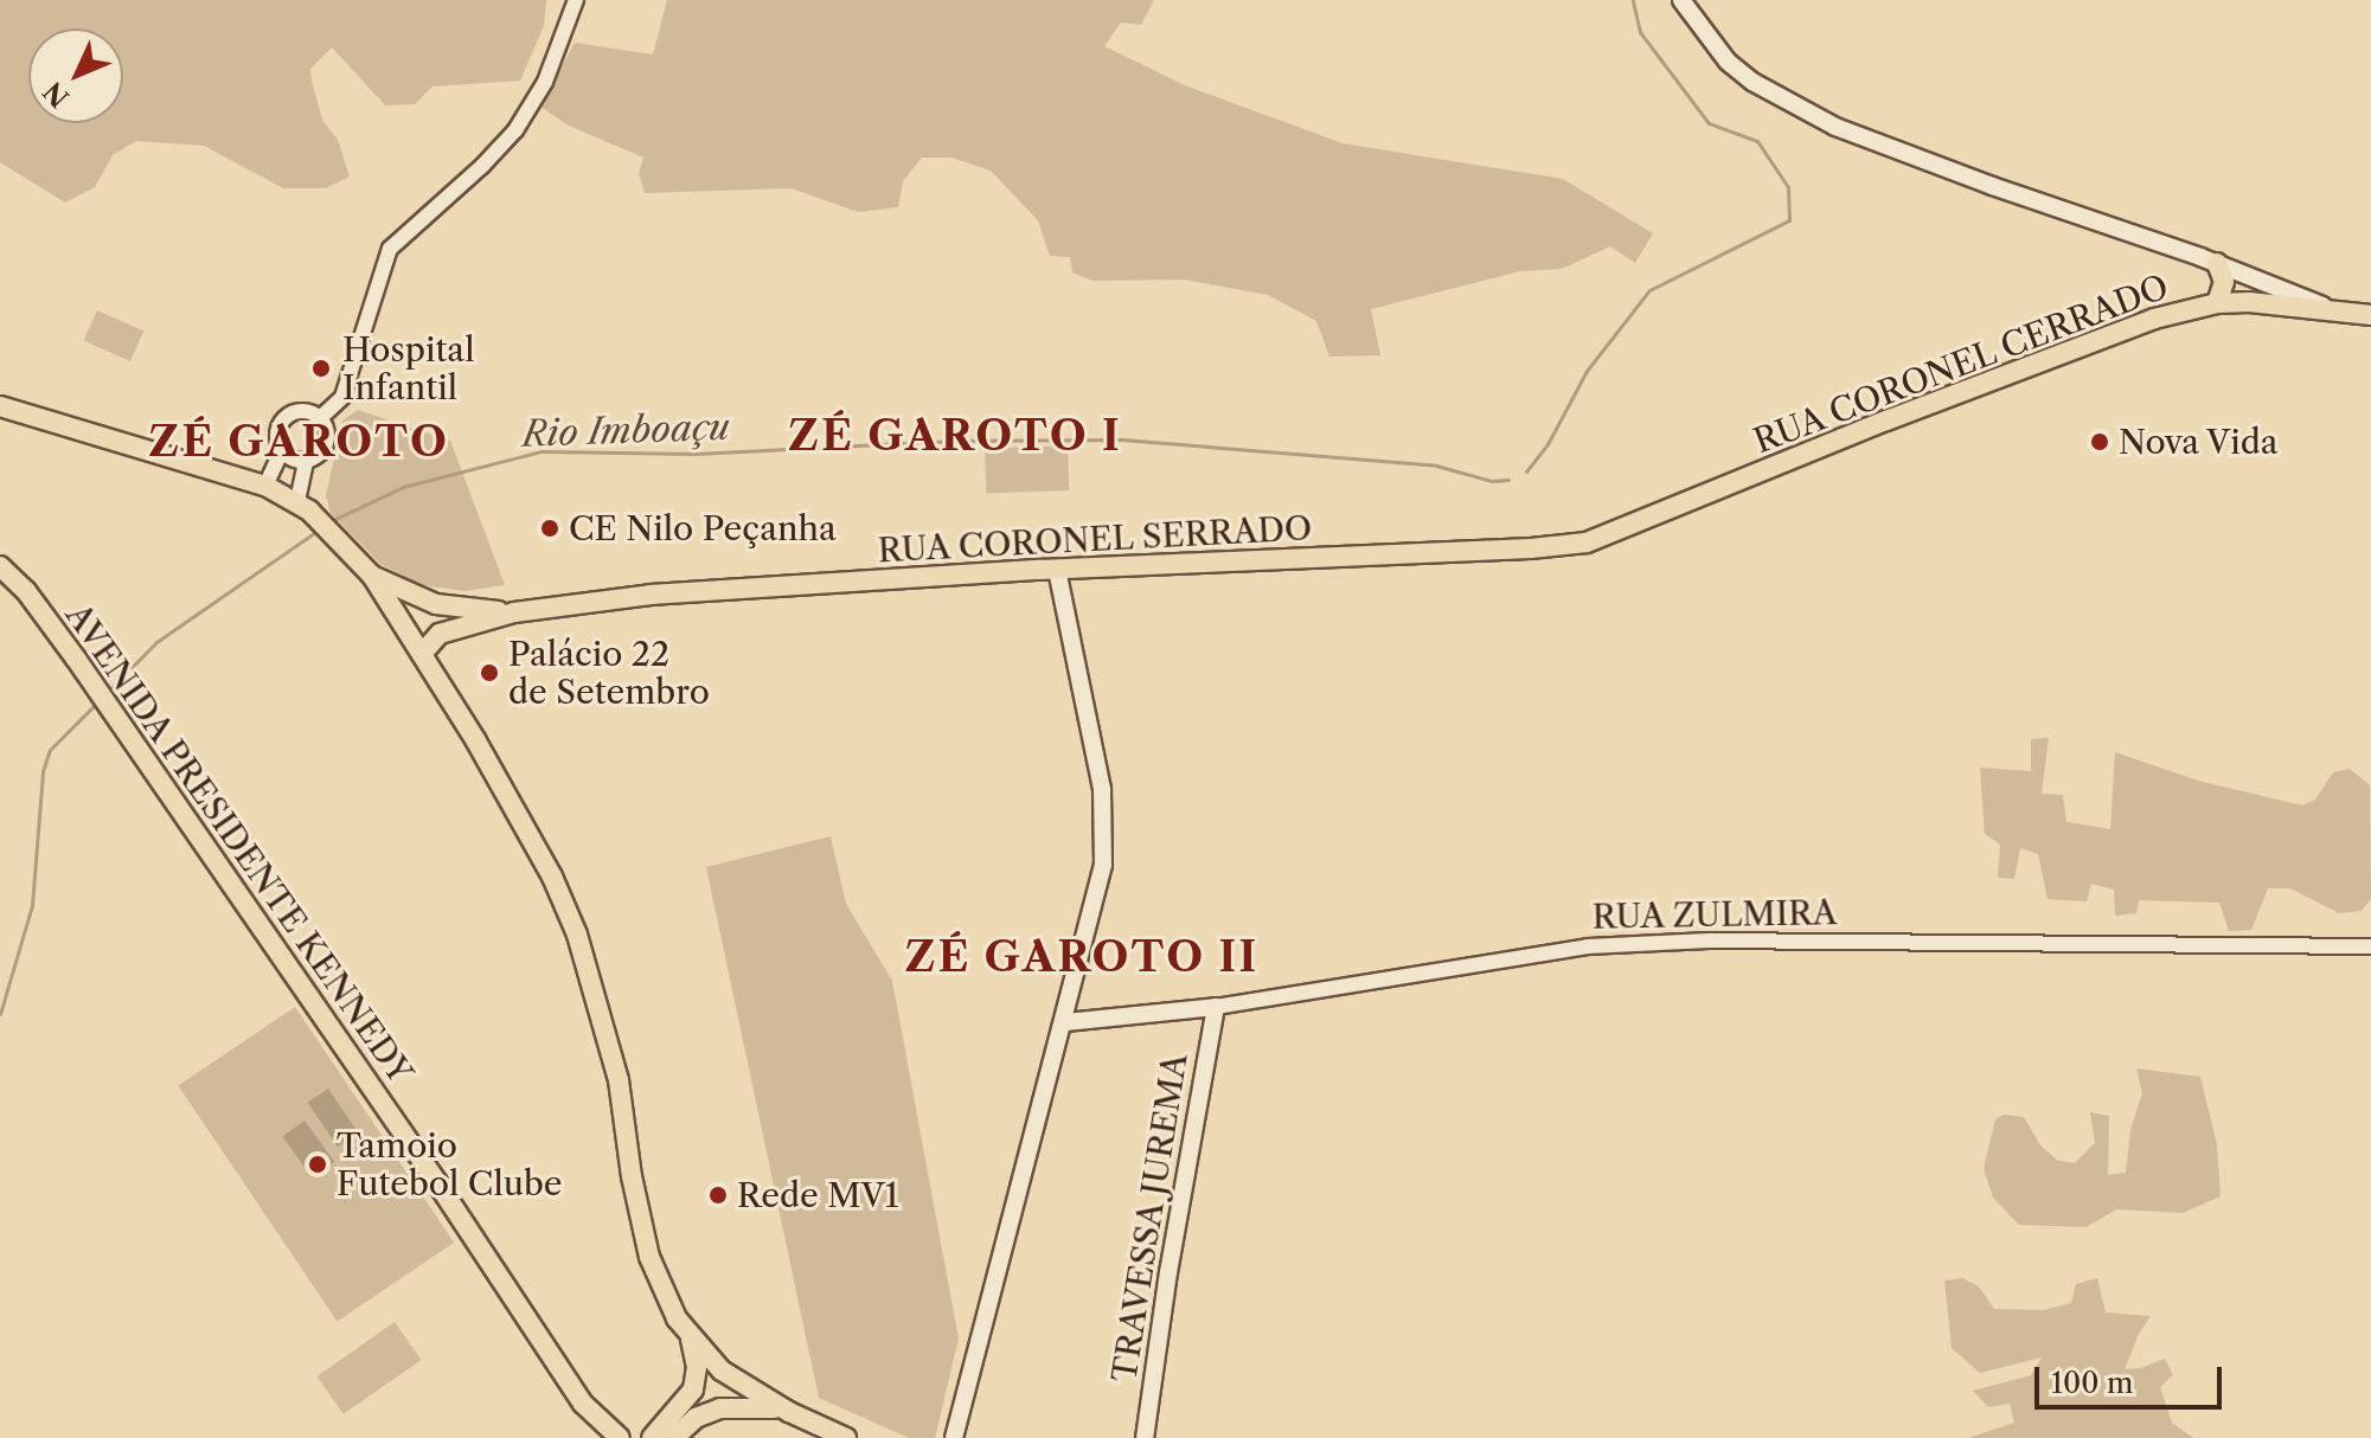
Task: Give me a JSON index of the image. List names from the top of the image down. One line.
{"streets":{"main road":["RUA CORONEL CERRADO","RUA CORONEL SERRADO","AVENIDA PRESIDENTE KENNEDY","RUA ZULMIRA","TRAVESSA JUREMA"]},"crossings":[["RUA CORONEL CERRADO","RUA CORONEL SERRADO"],["RUA ZULMIRA","TRAVESSA JUREMA"]],"districts":["ZÉ GAROTO I","ZÉ GAROTO","ZÉ GAROTO II"],"water":["Rio Imboaçu"],"places":["Hospital Infantil","Nova Vida","CE Nilo Peçanha","Palácio 22 de Setembro","Tamoio Futebol Clube","Rede MV1"],"scale_bar":"100 m","north":"bottom left"}
